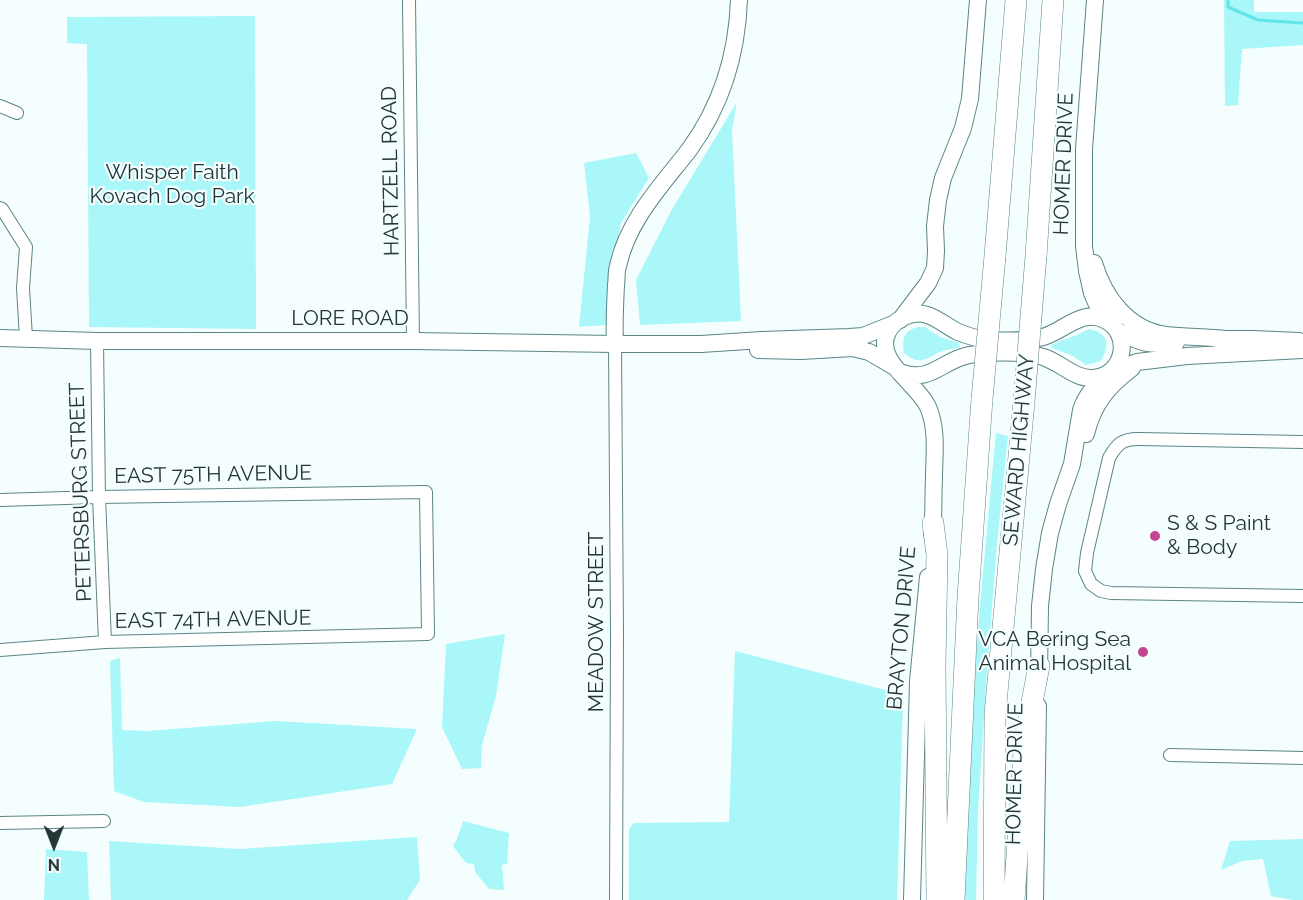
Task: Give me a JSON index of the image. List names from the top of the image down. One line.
{"streets":{"highway":["SEWARD HIGHWAY"],"street":["HOMER DRIVE","HARTZELL ROAD","LORE ROAD","EAST 75TH AVENUE","PETERSBURG STREET","EAST 74TH AVENUE","MEADOW STREET","BRAYTON DRIVE"]},"crossings":[["HOMER DRIVE","LORE ROAD"],["HARTZELL ROAD","LORE ROAD"],["LORE ROAD","PETERSBURG STREET"],["LORE ROAD","MEADOW STREET"],["LORE ROAD","BRAYTON DRIVE"],["EAST 75TH AVENUE","PETERSBURG STREET"],["EAST 75TH AVENUE","EAST 74TH AVENUE"],["PETERSBURG STREET","EAST 74TH AVENUE"]],"parks":["Whisper Faith Kovach Dog Park"],"places":["S & S Paint & Body","VCA Bering Sea Animal Hospital"],"north":"bottom"}
